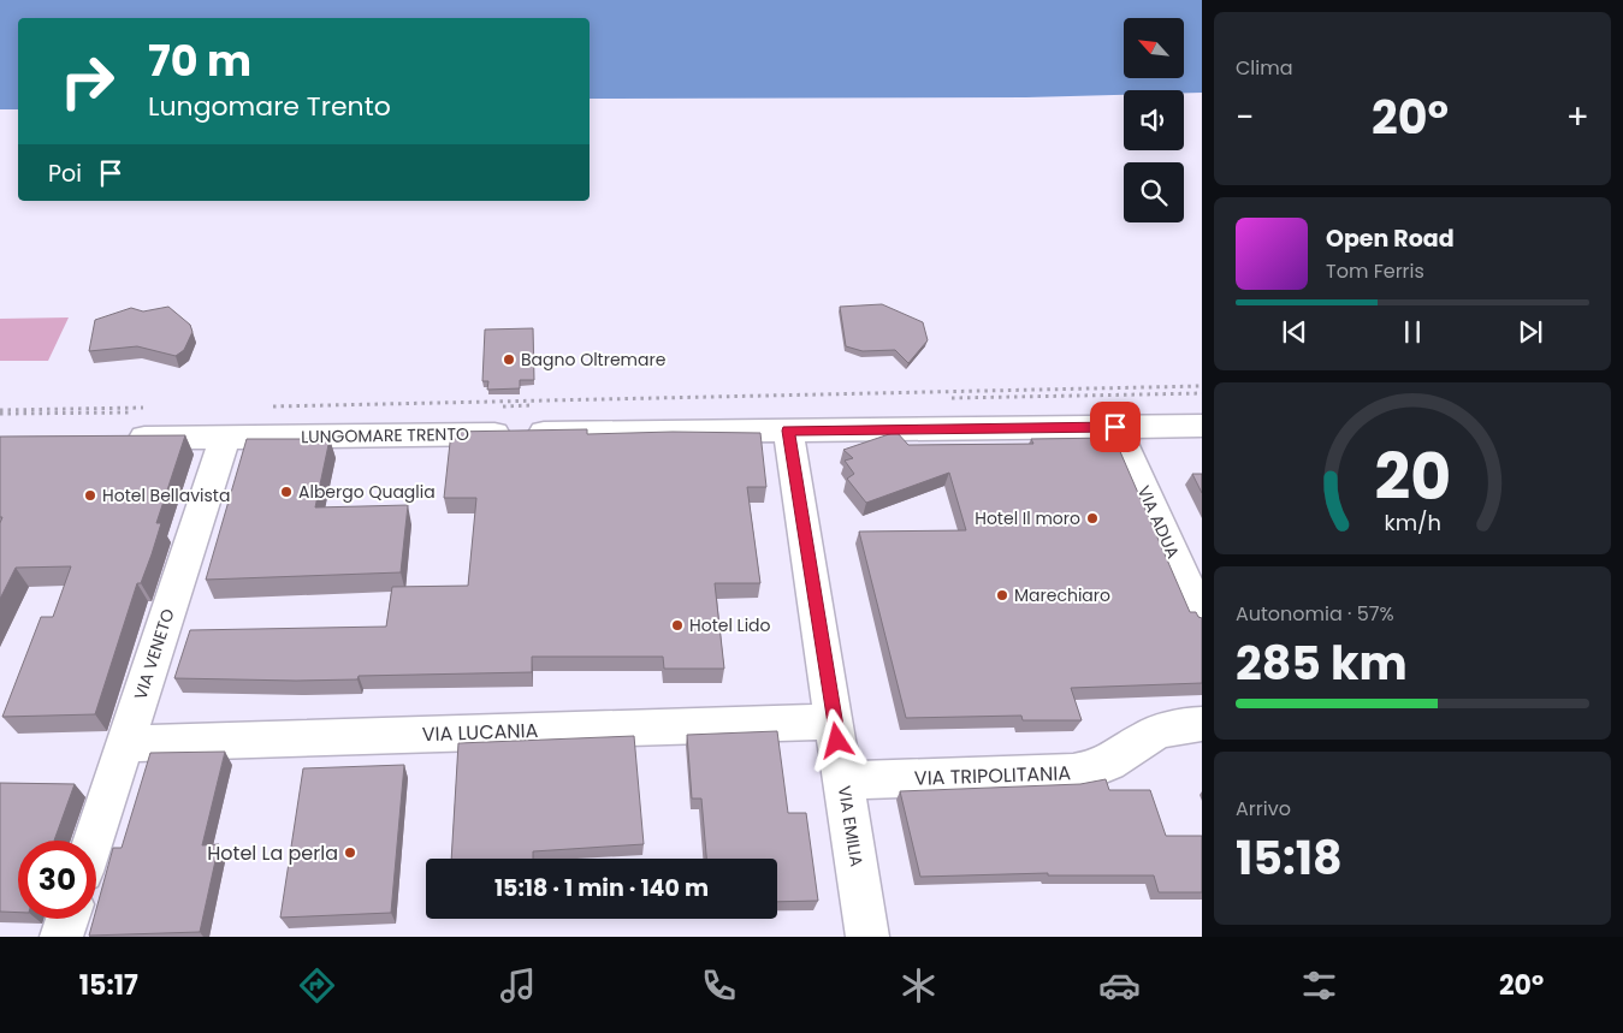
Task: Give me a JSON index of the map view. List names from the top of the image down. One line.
{"streets":{"street":["LUNGOMARE TRENTO","VIA ADUA","VIA VENETO","VIA LUCANIA","VIA TRIPOLITANIA","VIA EMILIA"]},"crossings":[["LUNGOMARE TRENTO","VIA ADUA"],["LUNGOMARE TRENTO","VIA VENETO"],["LUNGOMARE TRENTO","VIA EMILIA"],["VIA VENETO","VIA LUCANIA"],["VIA LUCANIA","VIA EMILIA"],["VIA TRIPOLITANIA","VIA EMILIA"]],"places":["Bagno Oltremare","Albergo Quaglia","Hotel Bellavista","Hotel Il moro","Marechiaro","Hotel Lido","Hotel La perla"],"north":"top left","page":{"tile":["Clima",["Autonomia · 57%","285 km"],["Arrivo","15:18"]],"turn":["70 m","Lungomare Trento"],"heat":["−","20°","+"],"then":"Poi","song":["Open Road","Tom Ferris"],"limit":"30","trip":"15:18 · 1 min · 140 m","tabs":["15:17","20°"],"gauge":["20","km/h"]}}
